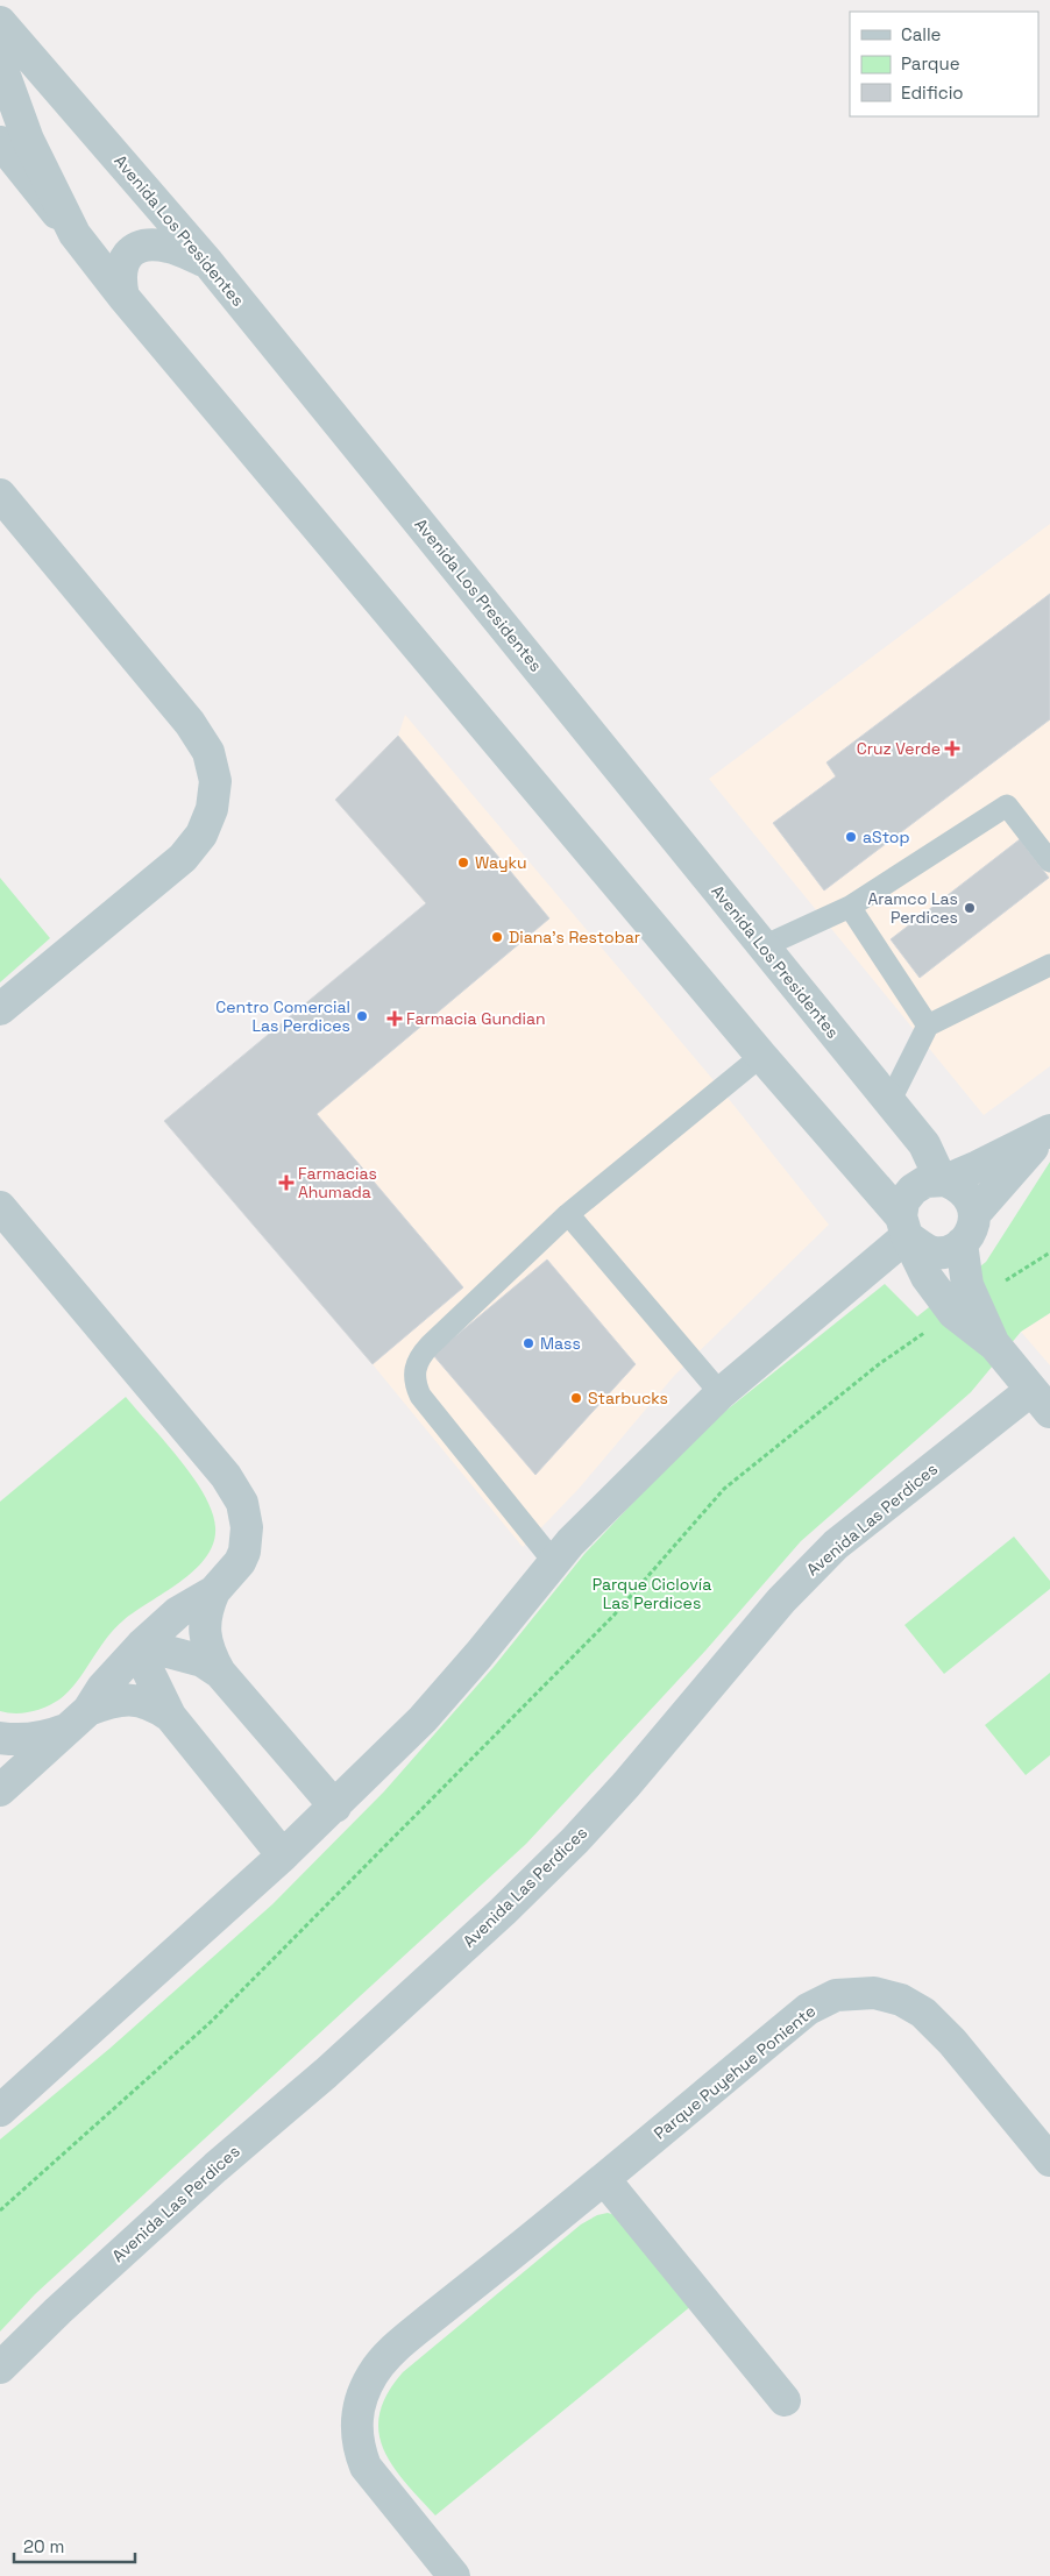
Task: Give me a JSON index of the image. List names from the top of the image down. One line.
{"streets":{"street":["Avenida Los Presidentes","Avenida Las Perdices","Parque Puyehue Poniente"]},"parks":["Parque Ciclovía Las Perdices"],"places":{"health":["Cruz Verde","Farmacia Gundian","Farmacias Ahumada"],"other":["aStop","Wayku","Aramco Las Perdices","Diana’s Restobar","Centro Comercial Las Perdices","Mass","Starbucks"]},"legend":["Calle","Parque","Edificio"],"scale_bar":"20 m"}
